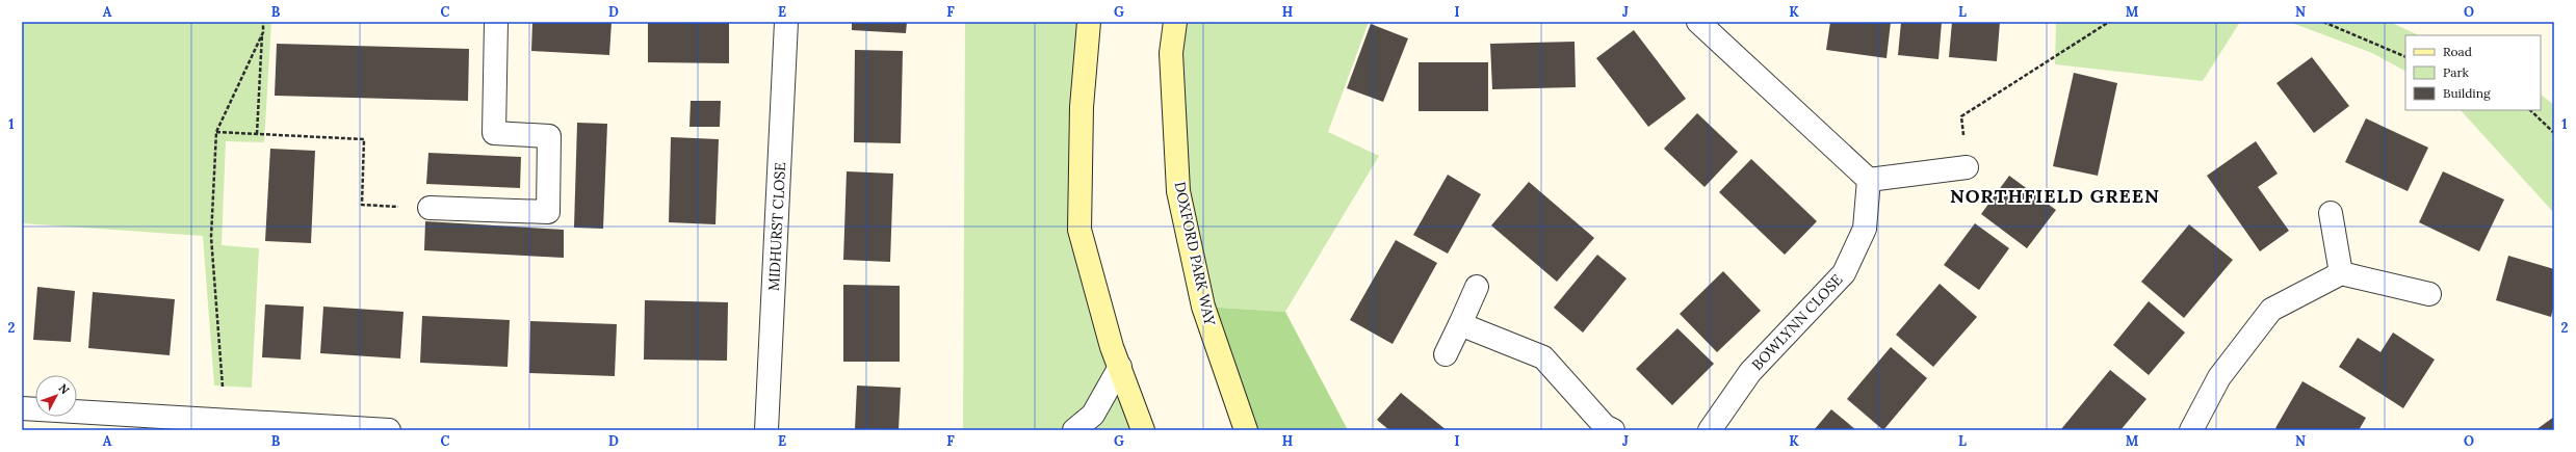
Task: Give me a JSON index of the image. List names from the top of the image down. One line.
{"streets":{"main road":["DOXFORD PARK WAY"],"street":["MIDHURST CLOSE","BOWLYNN CLOSE"]},"districts":["NORTHFIELD GREEN"],"legend":["Road","Park","Building"],"north":"top right","grid":{"columns":["A","B","C","D","E","F","G","H","I","J","K","L","M","N","O"],"rows":["1","2"]}}
